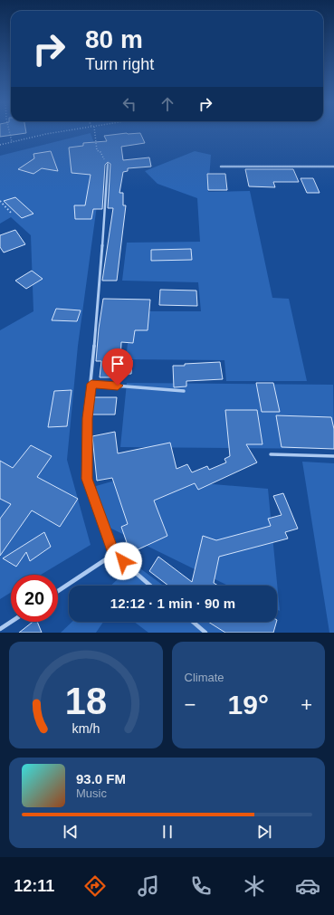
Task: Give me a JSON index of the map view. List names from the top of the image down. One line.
{"page":{"turn":["80 m","Turn right"],"limit":"20","trip":"12:12 · 1 min · 90 m","tile":"Climate","heat":["−","19°","+"],"song":["93.0 FM","Music"],"tabs":"12:11","gauge":["18","km/h"]}}
